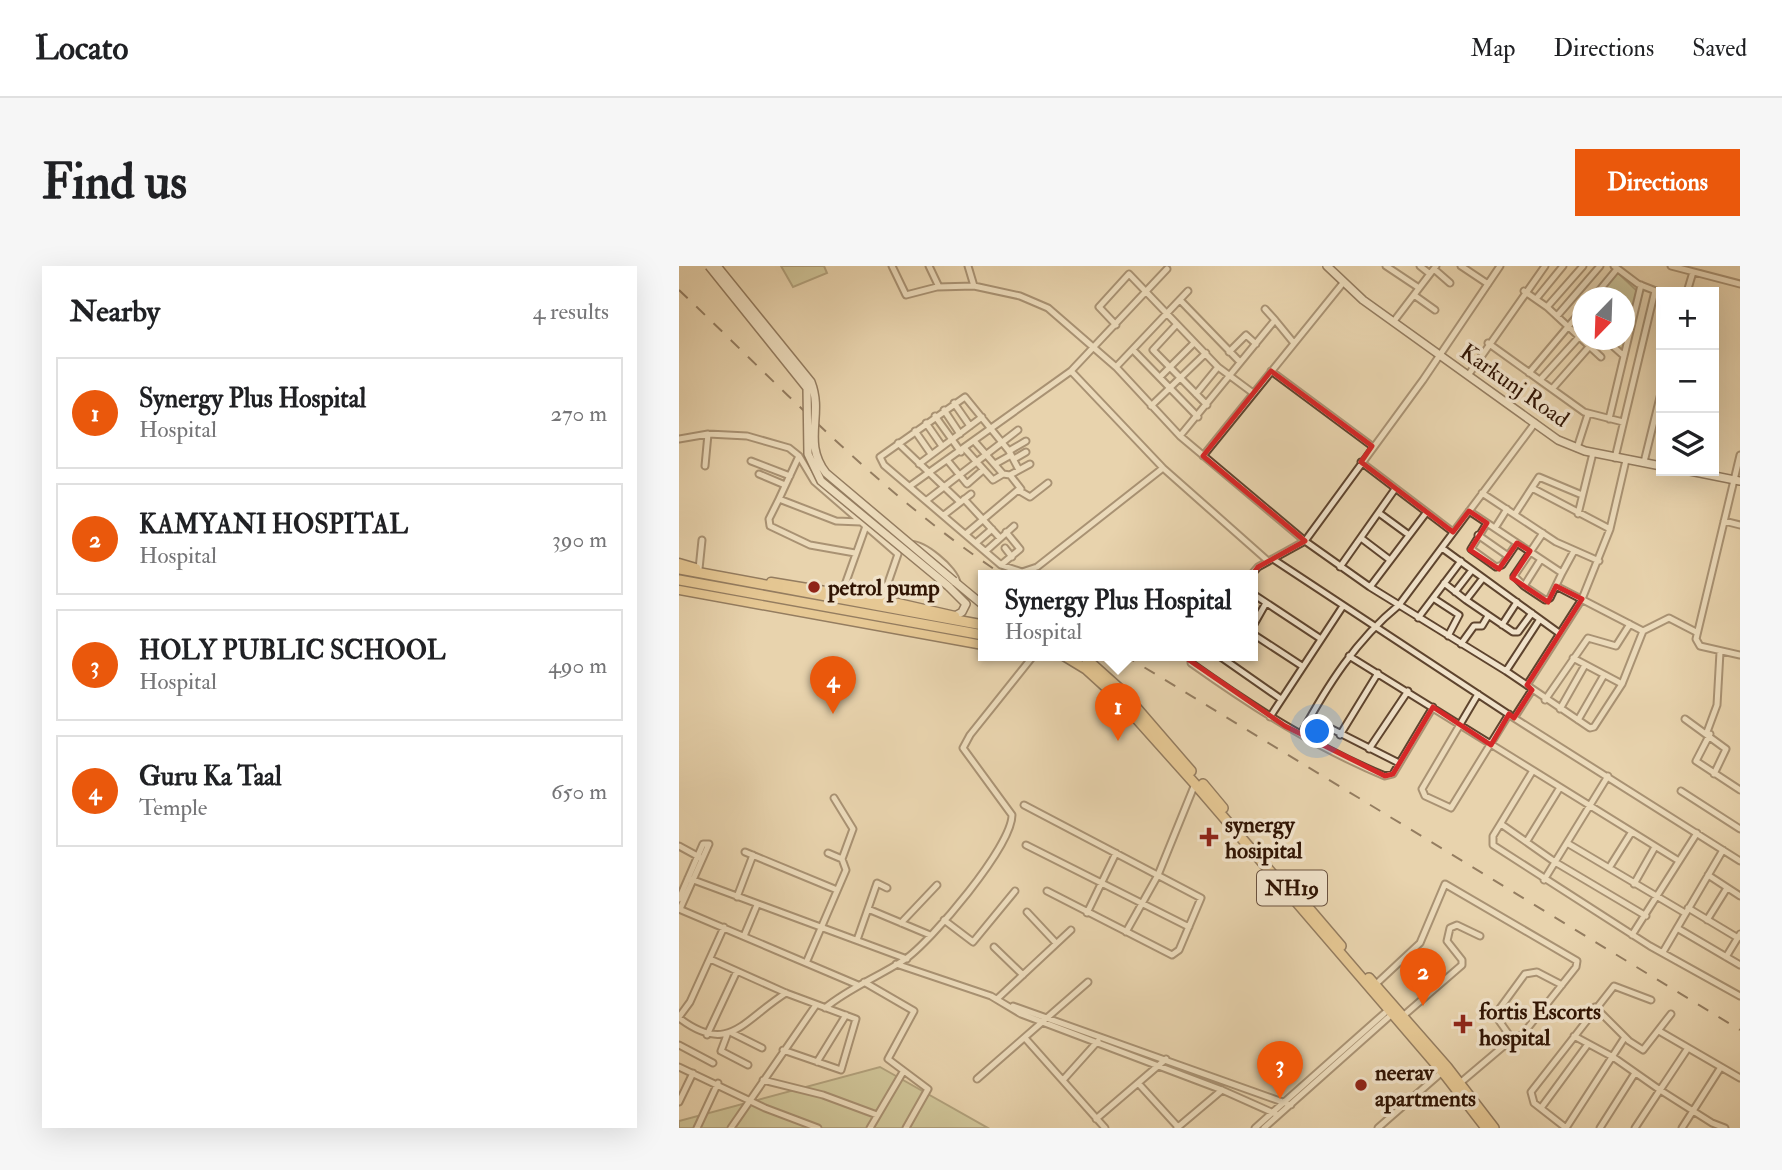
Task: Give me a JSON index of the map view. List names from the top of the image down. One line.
{"streets":{"highway":["NH19"],"main road":["Karkunj Road"]},"places":{"other":["petrol pump","neerav apartments"],"health":["synergy hosipital","fortis Escorts hospital"]},"north":"bottom left","page":{"header":"Locato","nav":["Map","Directions","Saved"],"buttons":"Directions","title":"Find us","heading":["Nearby","4 results"],"map_buttons":["+","−"],"list":[{"mark":"1","name":"Synergy Plus Hospital","note":"Hospital","value":"270 m"},{"mark":"2","name":"KAMYANI HOSPITAL","note":"Hospital","value":"390 m"},{"mark":"3","name":"HOLY PUBLIC SCHOOL","note":"Hospital","value":"490 m"},{"mark":"4","name":"Guru Ka Taal","note":"Temple","value":"650 m"}],"popup":["Synergy Plus Hospital","Hospital"],"pins":["4","1","2","3"]}}
